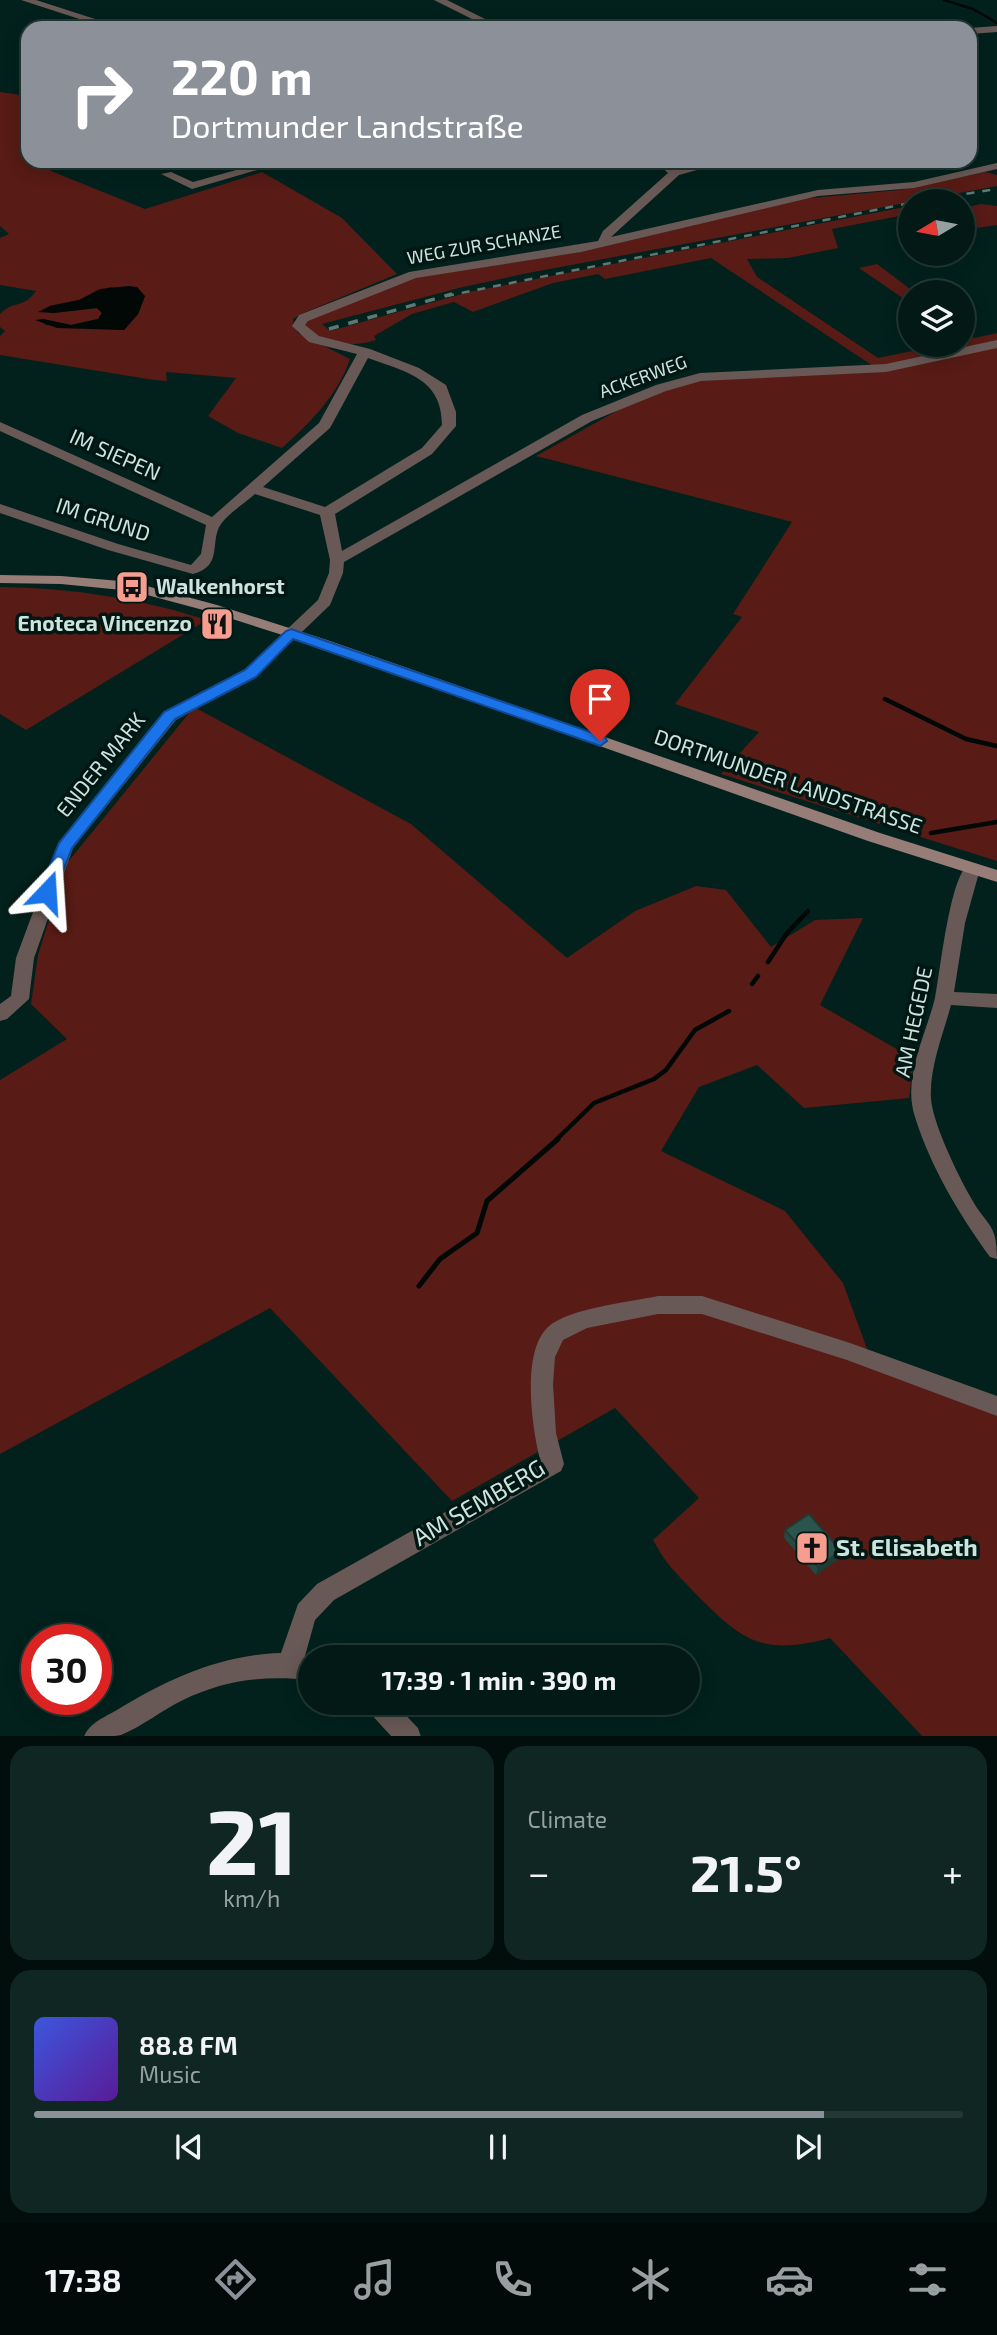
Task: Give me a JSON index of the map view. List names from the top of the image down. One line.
{"streets":{"main road":["DORTMUNDER LANDSTRASSE"],"street":["WEG ZUR SCHANZE","ACKERWEG","IM SIEPEN","IM GRUND","ENDER MARK","AM HEGEDE","AM SEMBERG"]},"crossings":[["ACKERWEG","ENDER MARK"],["IM SIEPEN","IM GRUND"],["ENDER MARK","DORTMUNDER LANDSTRASSE"],["DORTMUNDER LANDSTRASSE","AM HEGEDE"]],"places":{"bus stop":["Walkenhorst"],"restaurant":["Enoteca Vincenzo"],"church":["St. Elisabeth"]},"north":"left","page":{"turn":["220 m","Dortmunder Landstraße"],"limit":"30","trip":"17:39 · 1 min · 390 m","tile":[["21","km/h"],"Climate"],"heat":["−","21.5°","+"],"song":["88.8 FM","Music"],"tabs":"17:38"}}
